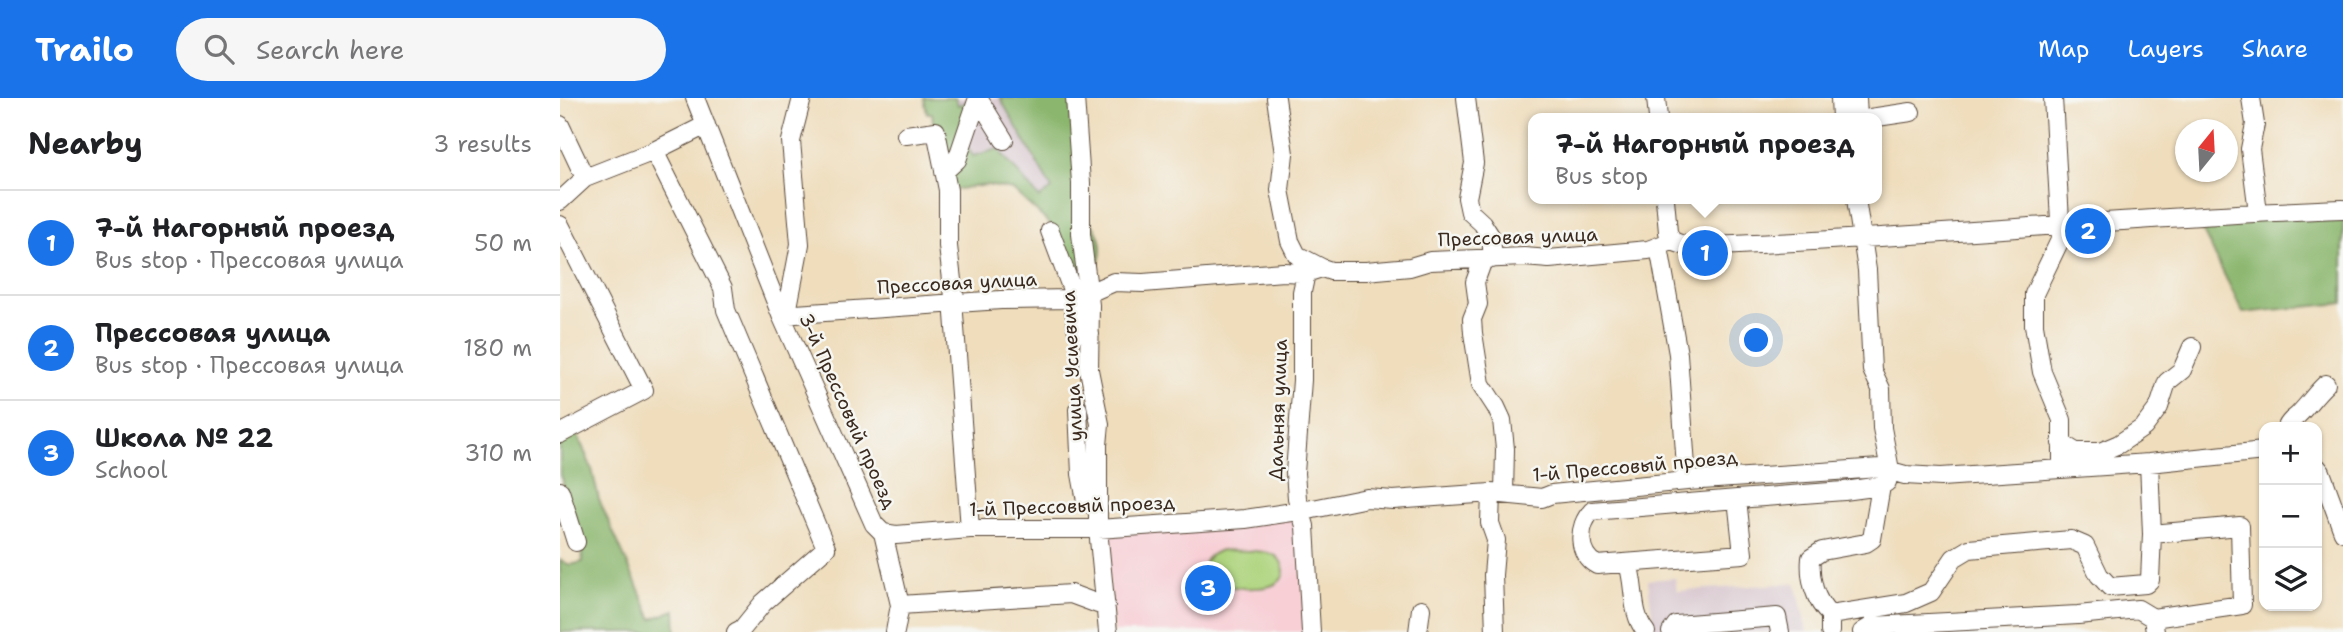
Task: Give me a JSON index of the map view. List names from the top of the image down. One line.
{"streets":{"street":["Прессовая улица","улица Усиевича","Дальняя улица","3-й Прессовый проезд","1-й Прессовый проезд"]},"crossings":[["Прессовая улица","улица Усиевича"],["Прессовая улица","Дальняя улица"],["Прессовая улица","3-й Прессовый проезд"],["улица Усиевича","1-й Прессовый проезд"],["Дальняя улица","1-й Прессовый проезд"],["3-й Прессовый проезд","1-й Прессовый проезд"]],"north":"top","page":{"header":"Trailo","search":"Search here","nav":["Map","Layers","Share"],"heading":["Nearby","3 results"],"popup":["7-й Нагорный проезд","Bus stop"],"list":[{"mark":"1","name":"7-й Нагорный проезд","note":"Bus stop · Прессовая улица","value":"50 m"},{"mark":"2","name":"Прессовая улица","note":"Bus stop · Прессовая улица","value":"180 m"},{"mark":"3","name":"Школа № 22","note":"School","value":"310 m"}],"pins":["2","1","3"],"map_buttons":["+","−"]}}
